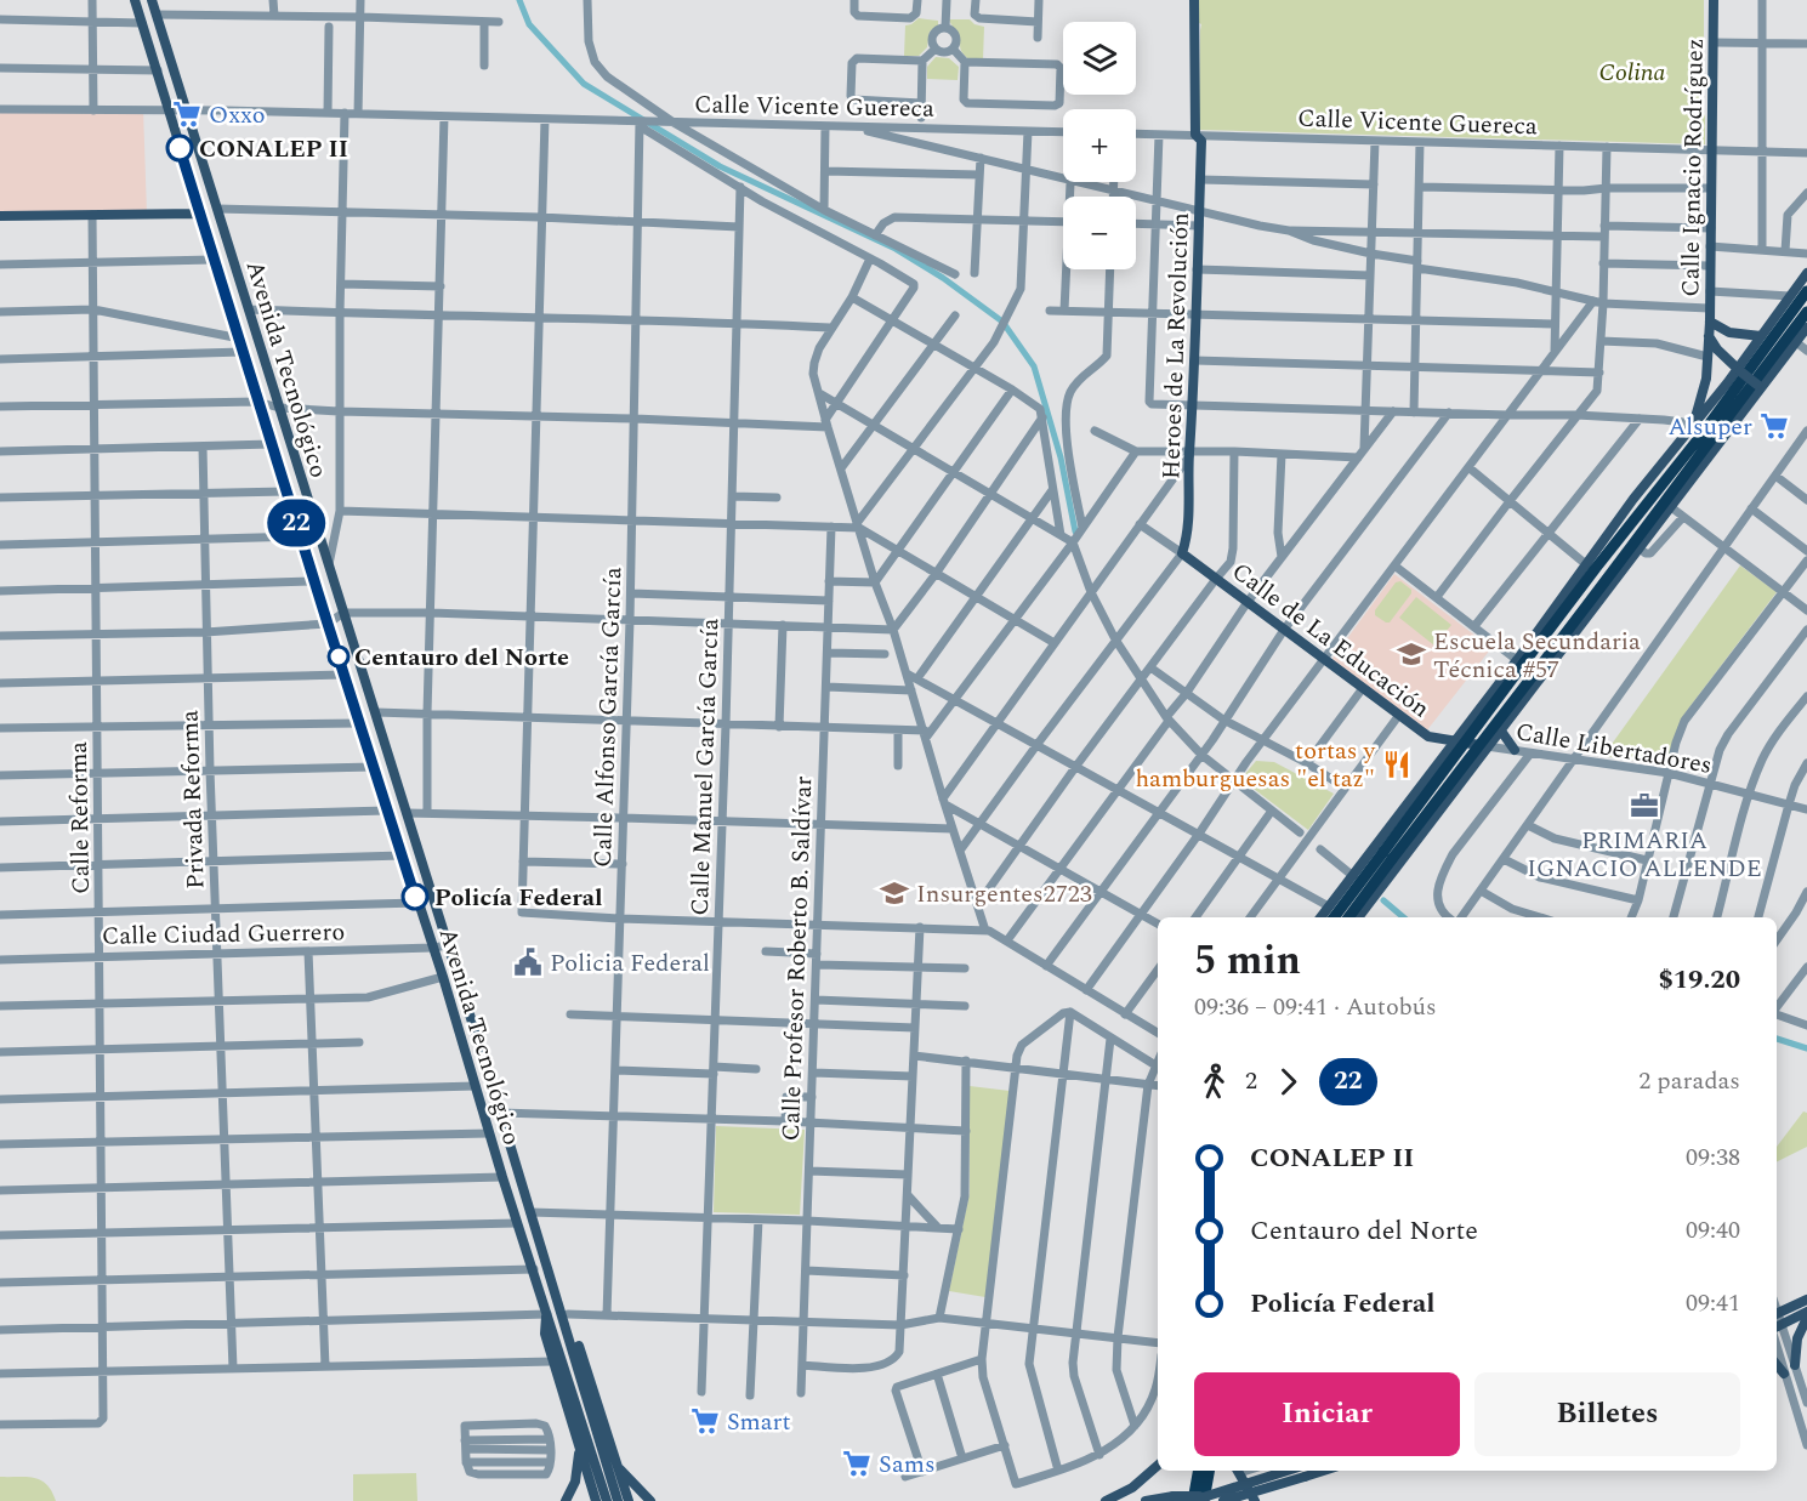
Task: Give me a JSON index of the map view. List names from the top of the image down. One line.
{"streets":{"main road":["Calle Ignacio Rodríguez","Heroes de La Revolución","Avenida Tecnológico","Calle de La Educación","Calle Libertadores"],"street":["Calle Vicente Guereca","Calle Alfonso García García","Calle Manuel García García","Privada Reforma","Calle Reforma","Calle Ciudad Guerrero","Calle Profesor Roberto B. Saldívar"]},"crossings":[["Calle Vicente Guereca","Calle Ignacio Rodríguez"],["Calle Vicente Guereca","Heroes de La Revolución"],["Calle Vicente Guereca","Avenida Tecnológico"],["Calle Vicente Guereca","Calle Alfonso García García"],["Heroes de La Revolución","Calle de La Educación"],["Avenida Tecnológico","Calle Ciudad Guerrero"],["Calle de La Educación","Calle Libertadores"],["Privada Reforma","Calle Ciudad Guerrero"],["Calle Reforma","Calle Ciudad Guerrero"]],"parks":["Colina"],"places":{"supermarket":["Oxxo","Alsuper","Smart","Sams"],"other":["CONALEP II","Centauro del Norte","Policía Federal"],"school or university":["Escuela Secundaria Técnica #57","Insurgentes2723"],"restaurant":["tortas y hamburguesas \"el taz\""],"office":["PRIMARIA IGNACIO ALLENDE"],"public building":["Policia Federal"]},"lines":["bus line 22"],"page":{"on_map":"22","map_buttons":["+","−"],"heading":["5 min","09:36 – 09:41 · Autobús","$19.20"],"legs":["2","22","2 paradas"],"list":[{"name":"CONALEP II","value":"09:38"},{"name":"Centauro del Norte","value":"09:40"},{"name":"Policía Federal","value":"09:41"}],"buttons":["Iniciar","Billetes"]}}
